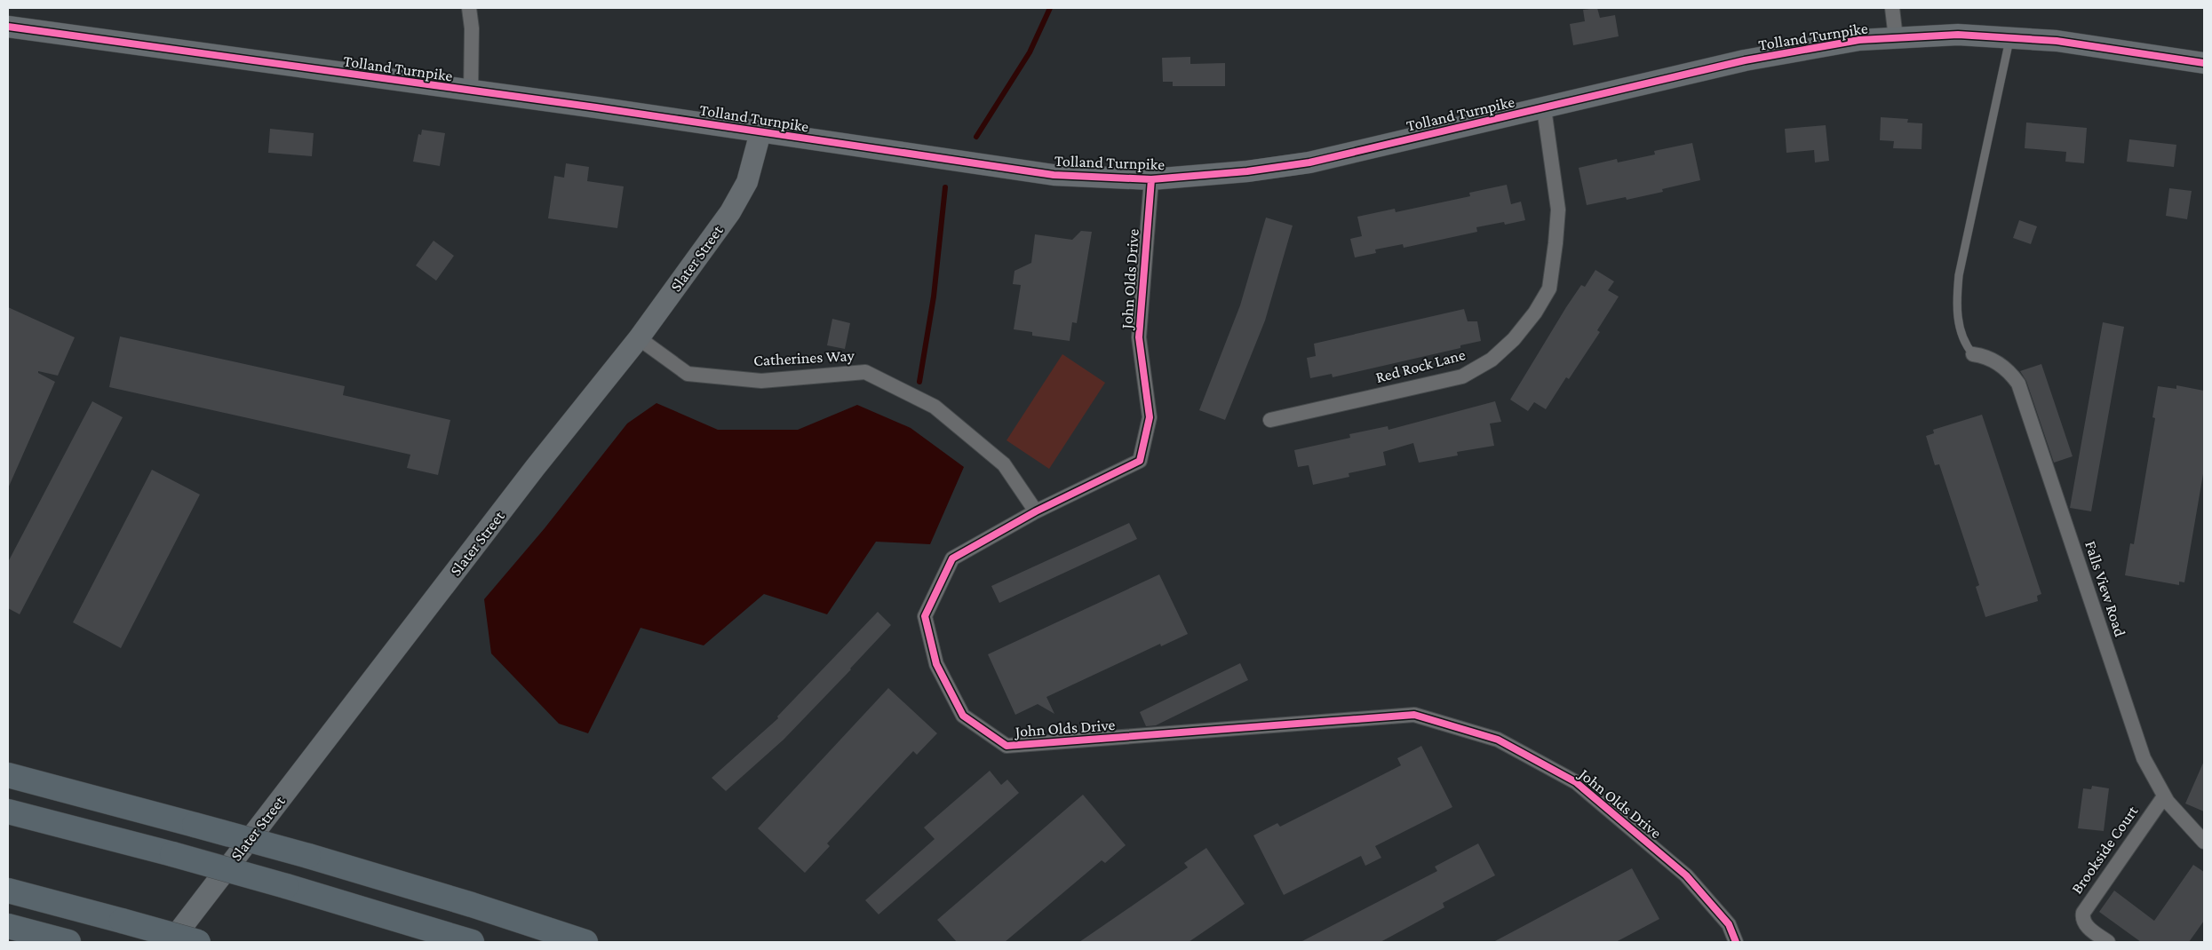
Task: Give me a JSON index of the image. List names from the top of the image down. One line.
{"streets":{"street":["Tolland Turnpike","Slater Street","John Olds Drive","Catherines Way","Red Rock Lane","Falls View Road","Brookside Court"]},"crossings":[["Tolland Turnpike","Slater Street"],["Tolland Turnpike","John Olds Drive"],["Tolland Turnpike","Red Rock Lane"],["Slater Street","Catherines Way"],["John Olds Drive","Catherines Way"],["Falls View Road","Brookside Court"]]}
